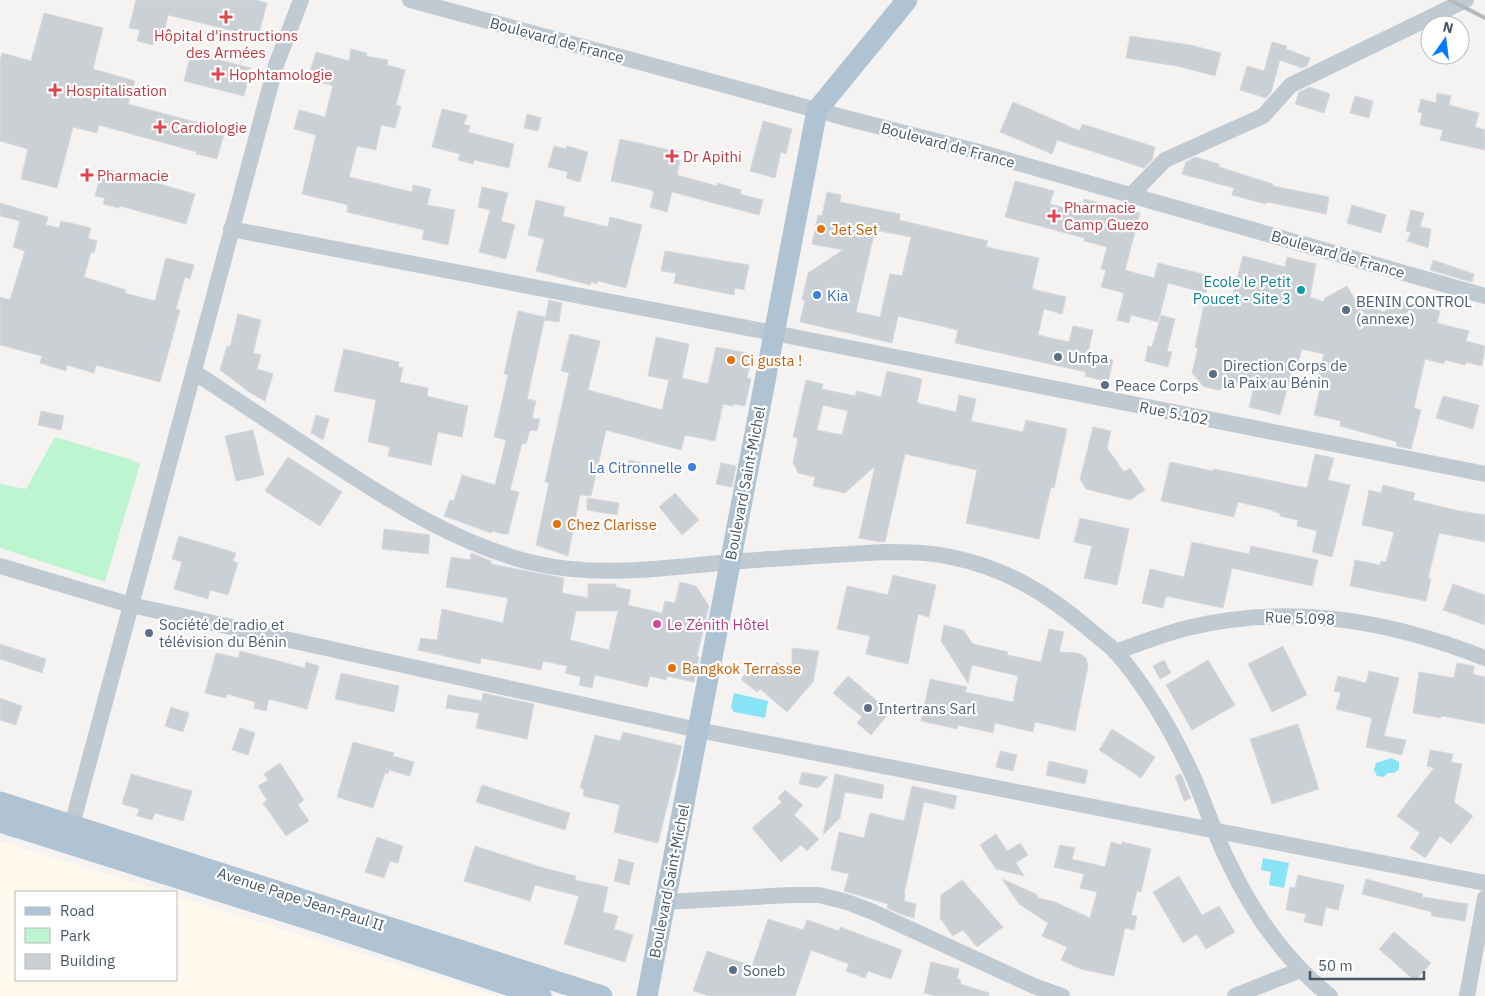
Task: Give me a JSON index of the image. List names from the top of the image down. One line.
{"streets":{"main road":["Boulevard Saint-Michel","Avenue Pape Jean-Paul II"],"street":["Boulevard de France","Rue 5.102","Rue 5.098"]},"crossings":[["Boulevard de France","Boulevard Saint-Michel"],["Rue 5.102","Boulevard Saint-Michel"]],"places":{"health":["Hôpital d'instructions des Armées","Hophtamologie","Hospitalisation","Cardiologie","Dr Apithi","Pharmacie","Pharmacie Camp Guezo"],"other":["Jet Set","Ecole le Petit Poucet - Site 3","Kia","BENIN CONTROL (annexe)","Unfpa","Ci gusta !","Direction Corps de la Paix au Bénin","Peace Corps","La Citronnelle","Chez Clarisse","Le Zénith Hôtel","Société de radio et télévision du Bénin","Bangkok Terrasse","Intertrans Sarl","Soneb"]},"legend":["Road","Park","Building"],"scale_bar":"50 m","north":"top"}
